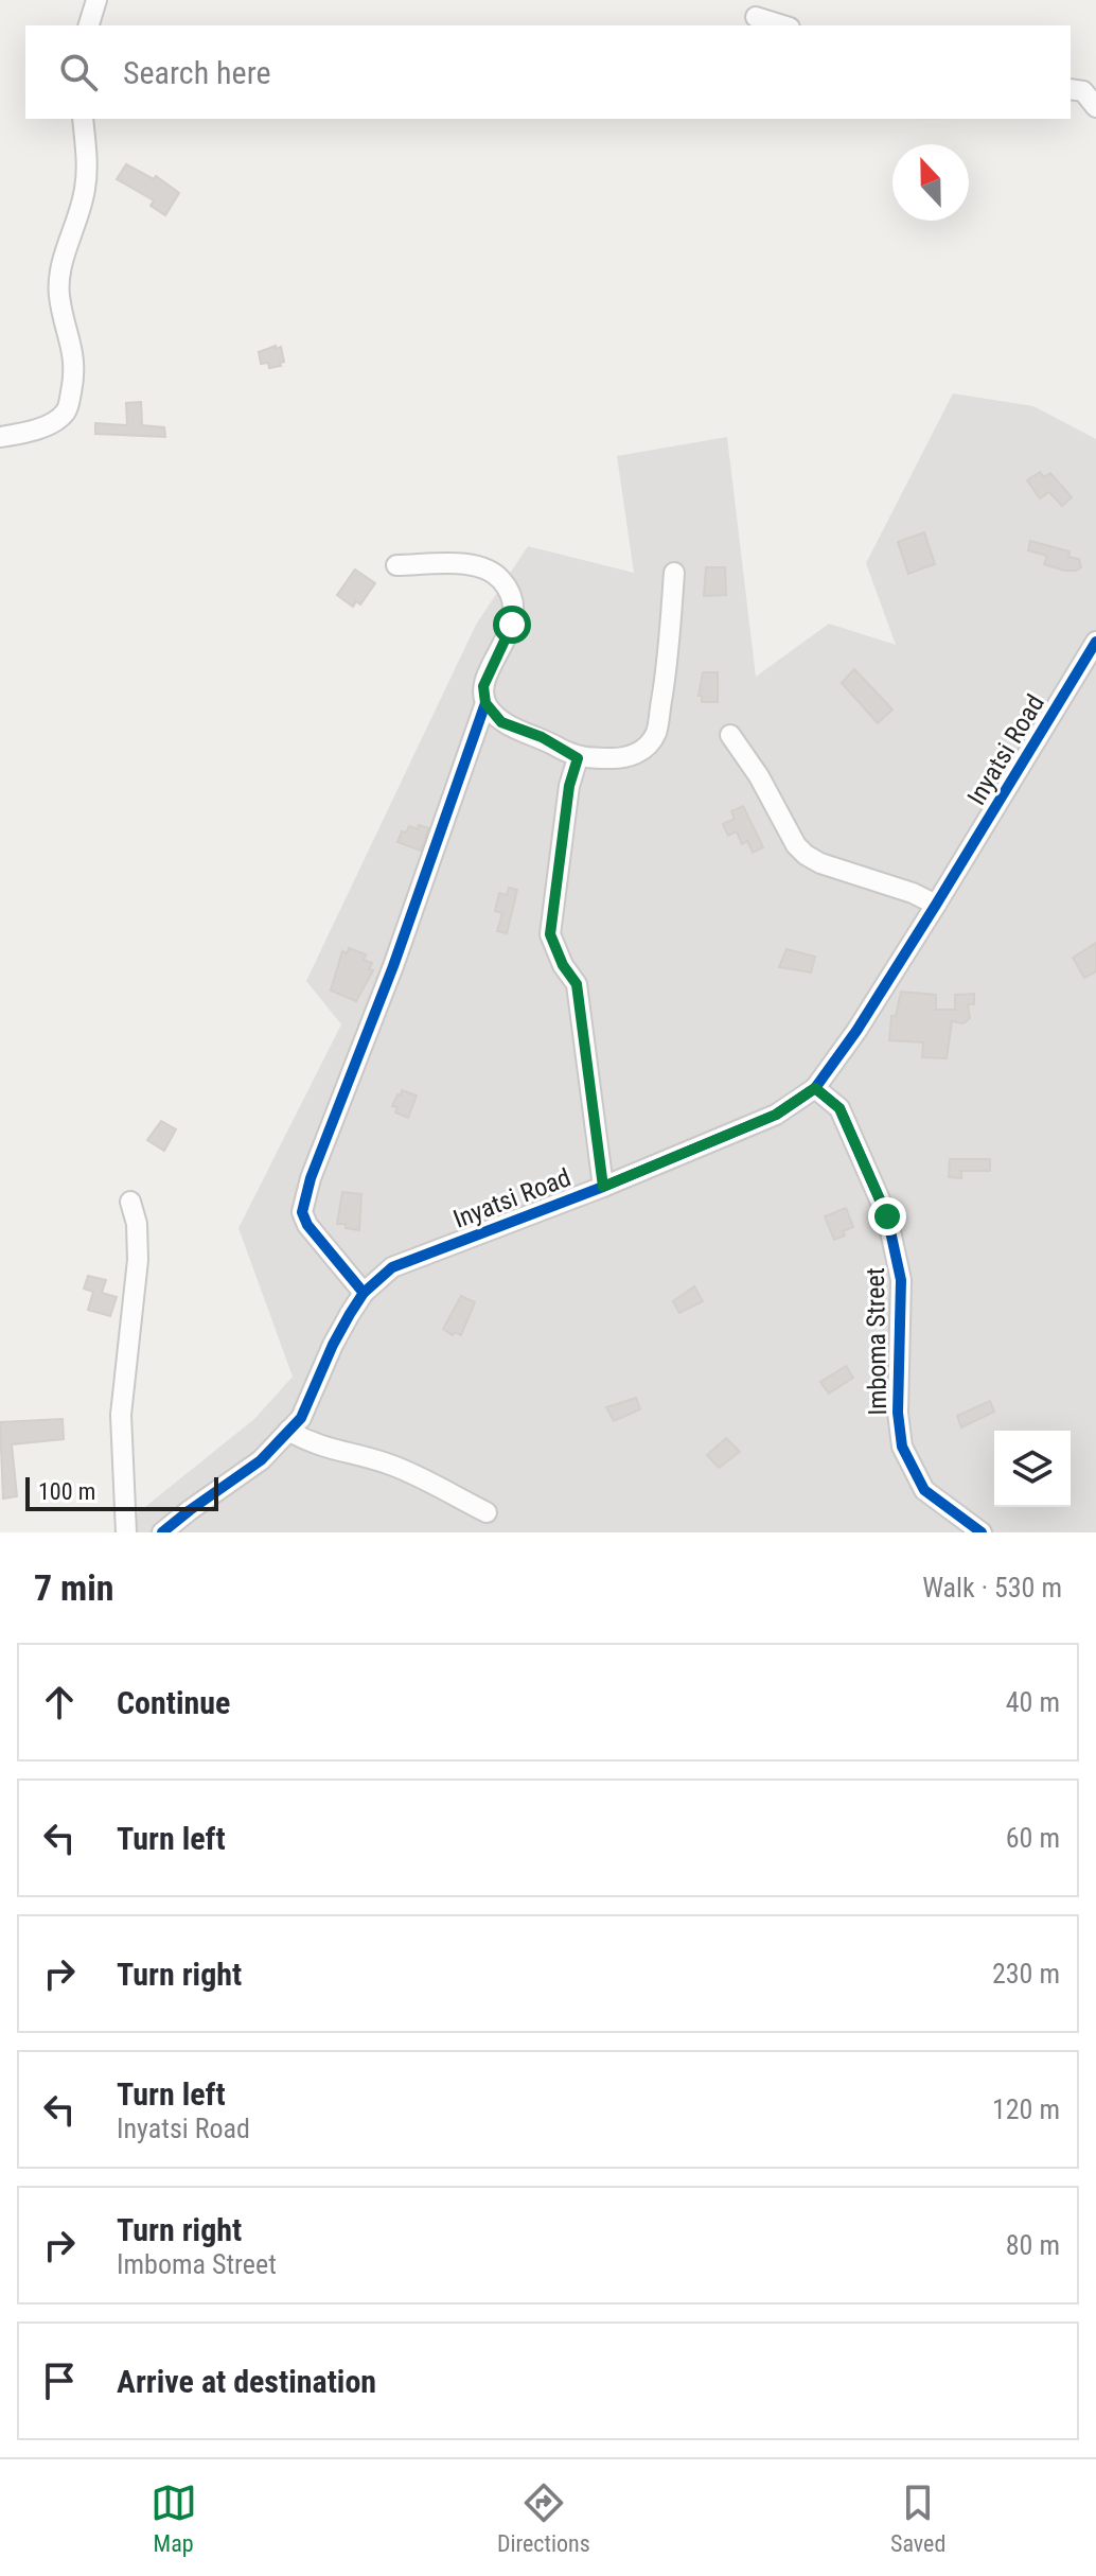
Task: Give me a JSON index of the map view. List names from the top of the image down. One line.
{"streets":{"street":["Inyatsi Road","Imboma Street"]},"crossings":[["Inyatsi Road","Imboma Street"]],"scale_bar":"100 m","north":"top","page":{"search":"Search here","scale":"100 m","heading":["7 min","Walk · 530 m"],"list":[["Continue","40 m"],["Turn left","60 m"],["Turn right","230 m"],["Turn left","Inyatsi Road","120 m"],["Turn right","Imboma Street","80 m"],"Arrive at destination"],"nav":["Map","Directions","Saved"]}}
